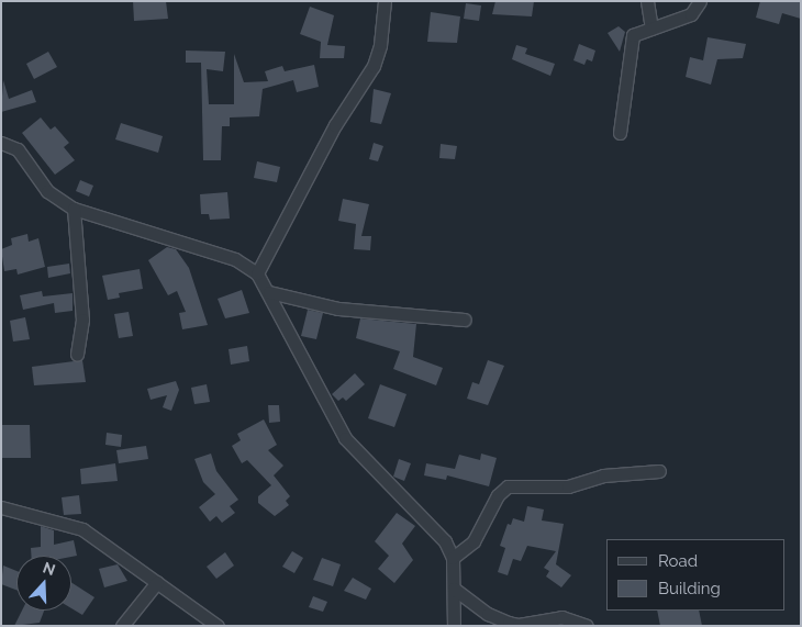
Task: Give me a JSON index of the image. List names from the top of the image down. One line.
{"legend":["Road","Building"],"north":"top"}
